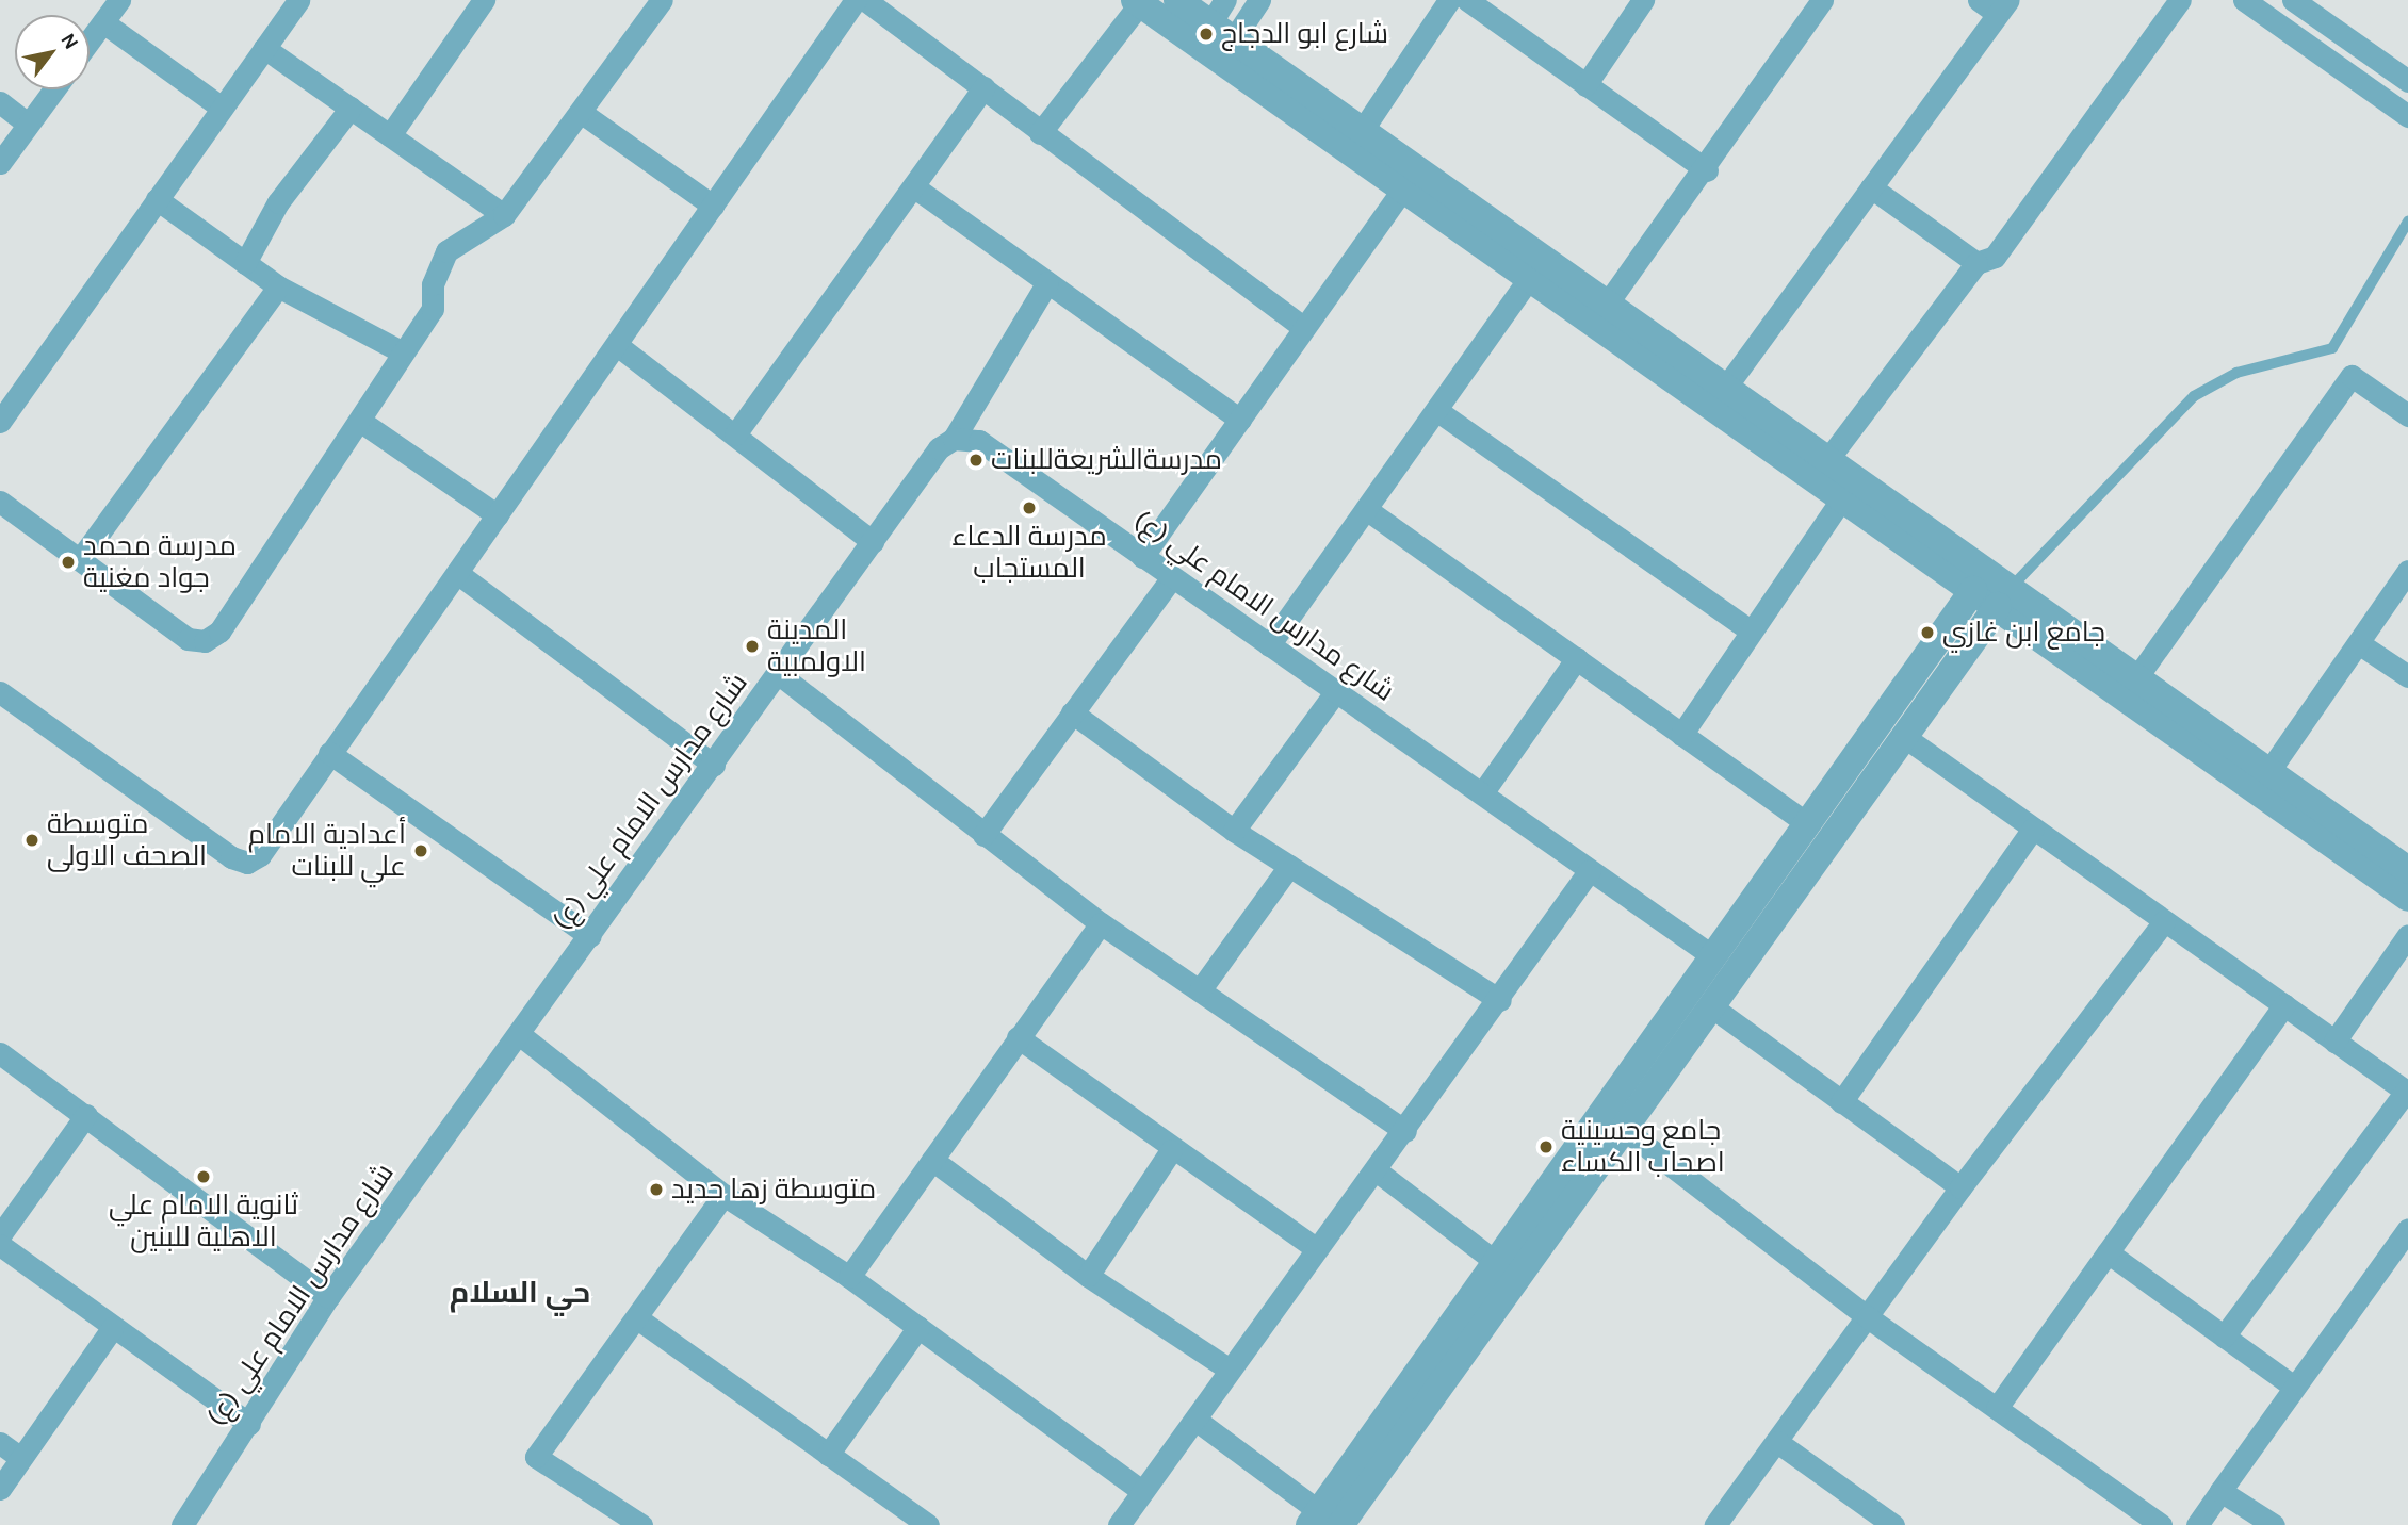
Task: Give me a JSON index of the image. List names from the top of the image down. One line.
{"streets":{"street":["شارع مدارس الامام علي (ع)"]},"districts":["حي السلام"],"places":["شارع ابو الدجاج","مدرسةالشريعةللبنات","مدرسة الدعاء المستجاب","مدرسة محمد جواد مغنية","جامع ابن غازي","المدينة الاولمبية","متوسطة الصحف الاولى","أعدادية الامام علي للبنات","جامع وحسينية اصحاب الكساء","ثانوية الامام علي الاهلية للبنين","متوسطة زها حديد"],"north":"top right"}
